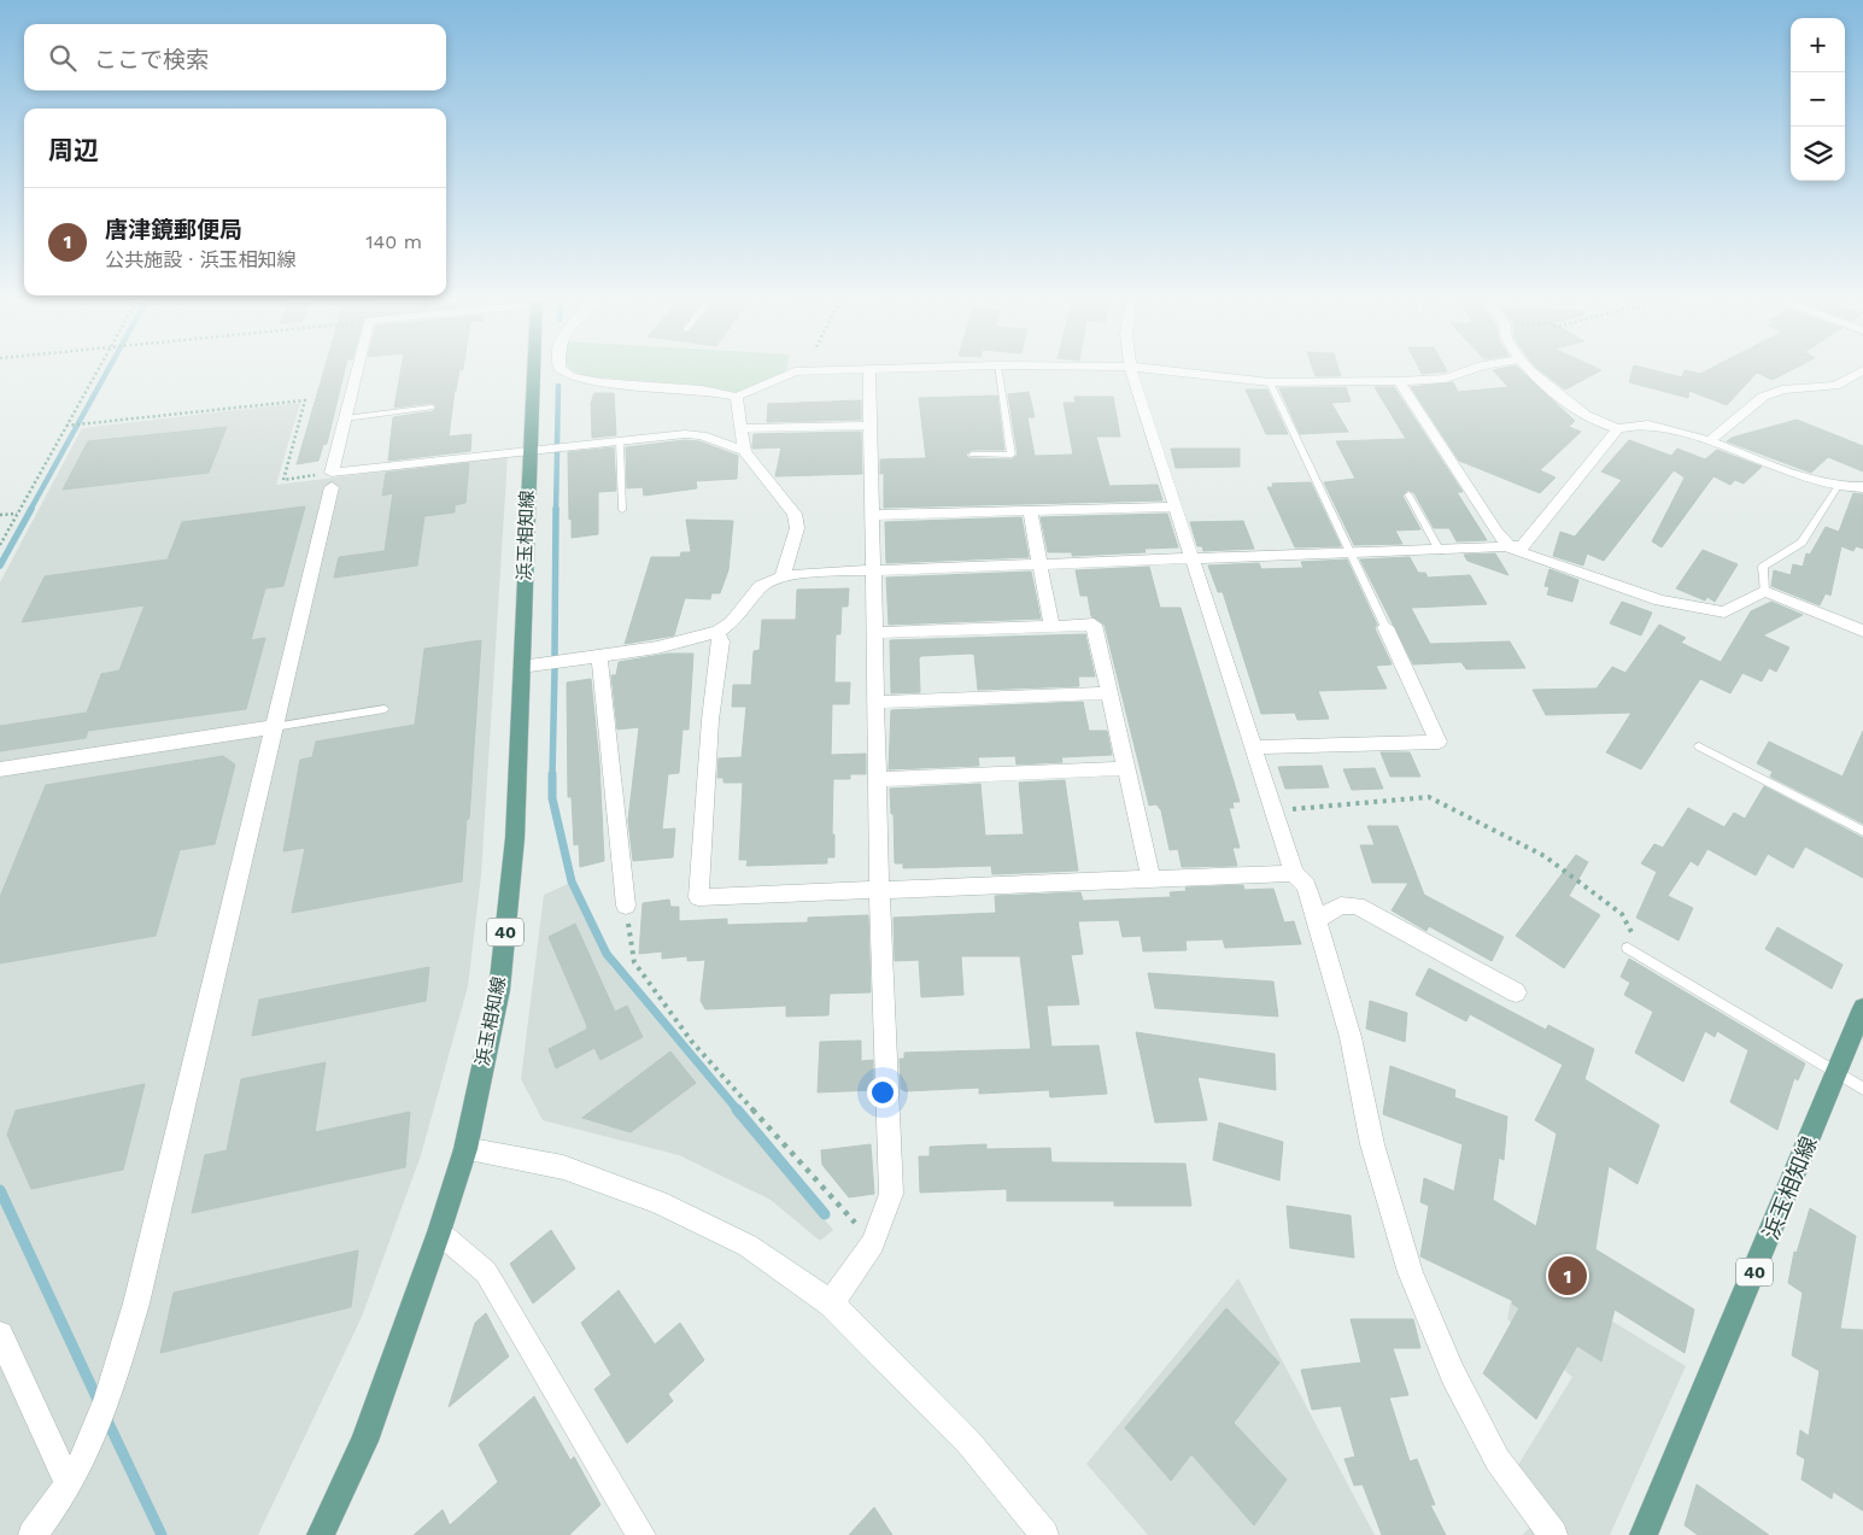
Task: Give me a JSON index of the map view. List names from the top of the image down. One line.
{"streets":{"main road":["浜玉相知線","40"]},"page":{"map_buttons":["+","−"],"search":"ここで検索","heading":"周辺","list":[{"mark":"1","name":"唐津鏡郵便局","note":"公共施設 · 浜玉相知線","value":"140 m"}],"pins":"1"}}
